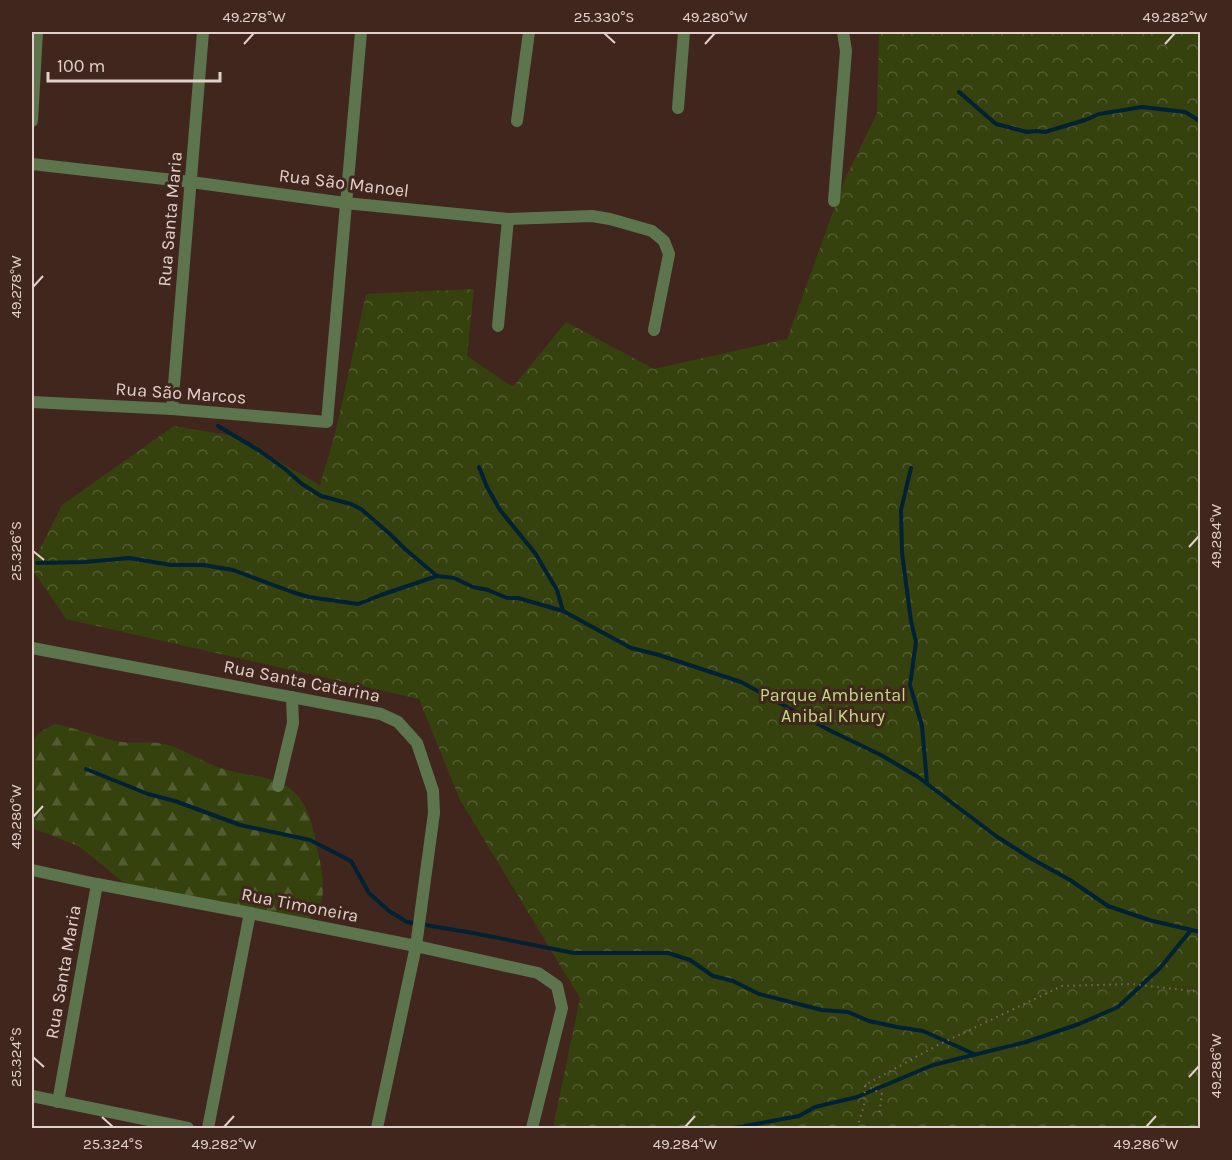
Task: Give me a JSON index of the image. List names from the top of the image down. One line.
{"streets":{"street":["Rua São Manoel","Rua Santa Maria","Rua São Marcos","Rua Santa Catarina","Rua Timoneira"]},"crossings":[["Rua São Manoel","Rua Santa Maria"],["Rua São Manoel","Rua São Marcos"],["Rua Santa Maria","Rua São Marcos"],["Rua Santa Maria","Rua Timoneira"],["Rua Santa Catarina","Rua Timoneira"]],"parks":["Parque Ambiental Anibal Khury"],"scale_bar":"100 m","coordinates":["49.278°W","25.330°S","49.280°W","49.282°W","49.284°W","25.326°S","25.324°S","49.286°W"]}
